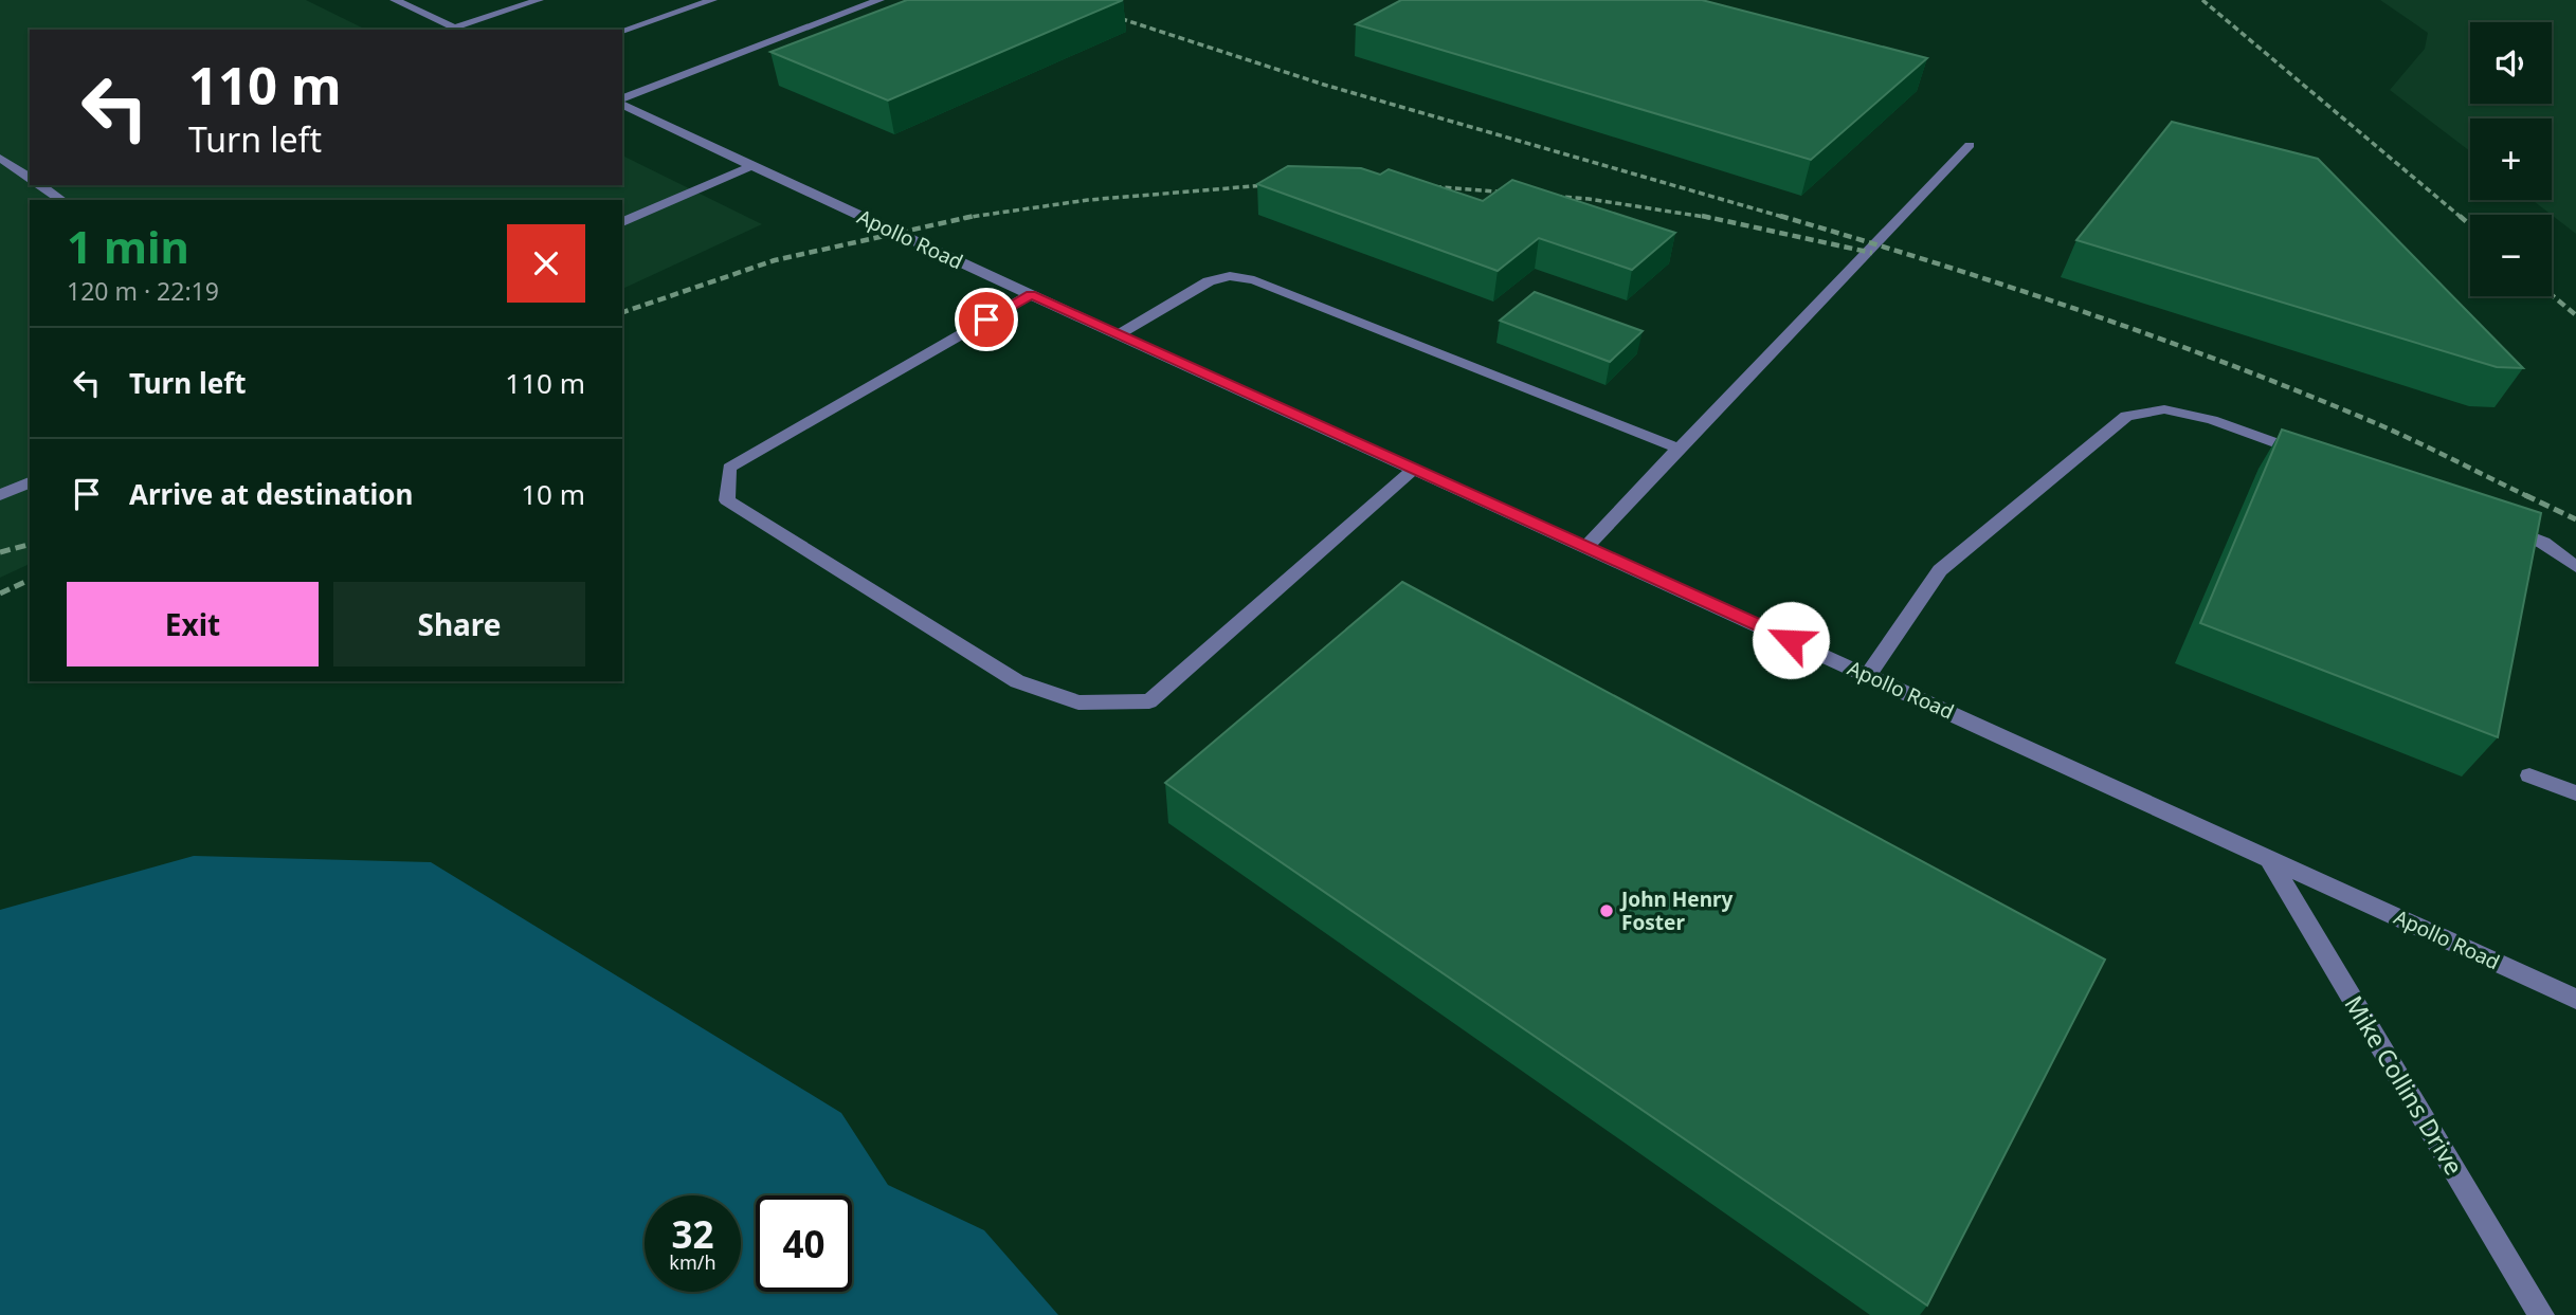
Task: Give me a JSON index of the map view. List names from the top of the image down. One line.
{"streets":{"street":["Apollo Road","Mike Collins Drive"]},"crossings":[["Apollo Road","Mike Collins Drive"]],"places":["John Henry Foster"],"page":{"map_buttons":["+","−"],"turn":["110 m","Turn left"],"heading":["1 min","120 m · 22:19"],"list":[{"name":"Turn left","value":"110 m"},{"name":"Arrive at destination","value":"10 m"}],"buttons":["Exit","Share"],"speed":"32 km/h","limit":"40"}}
